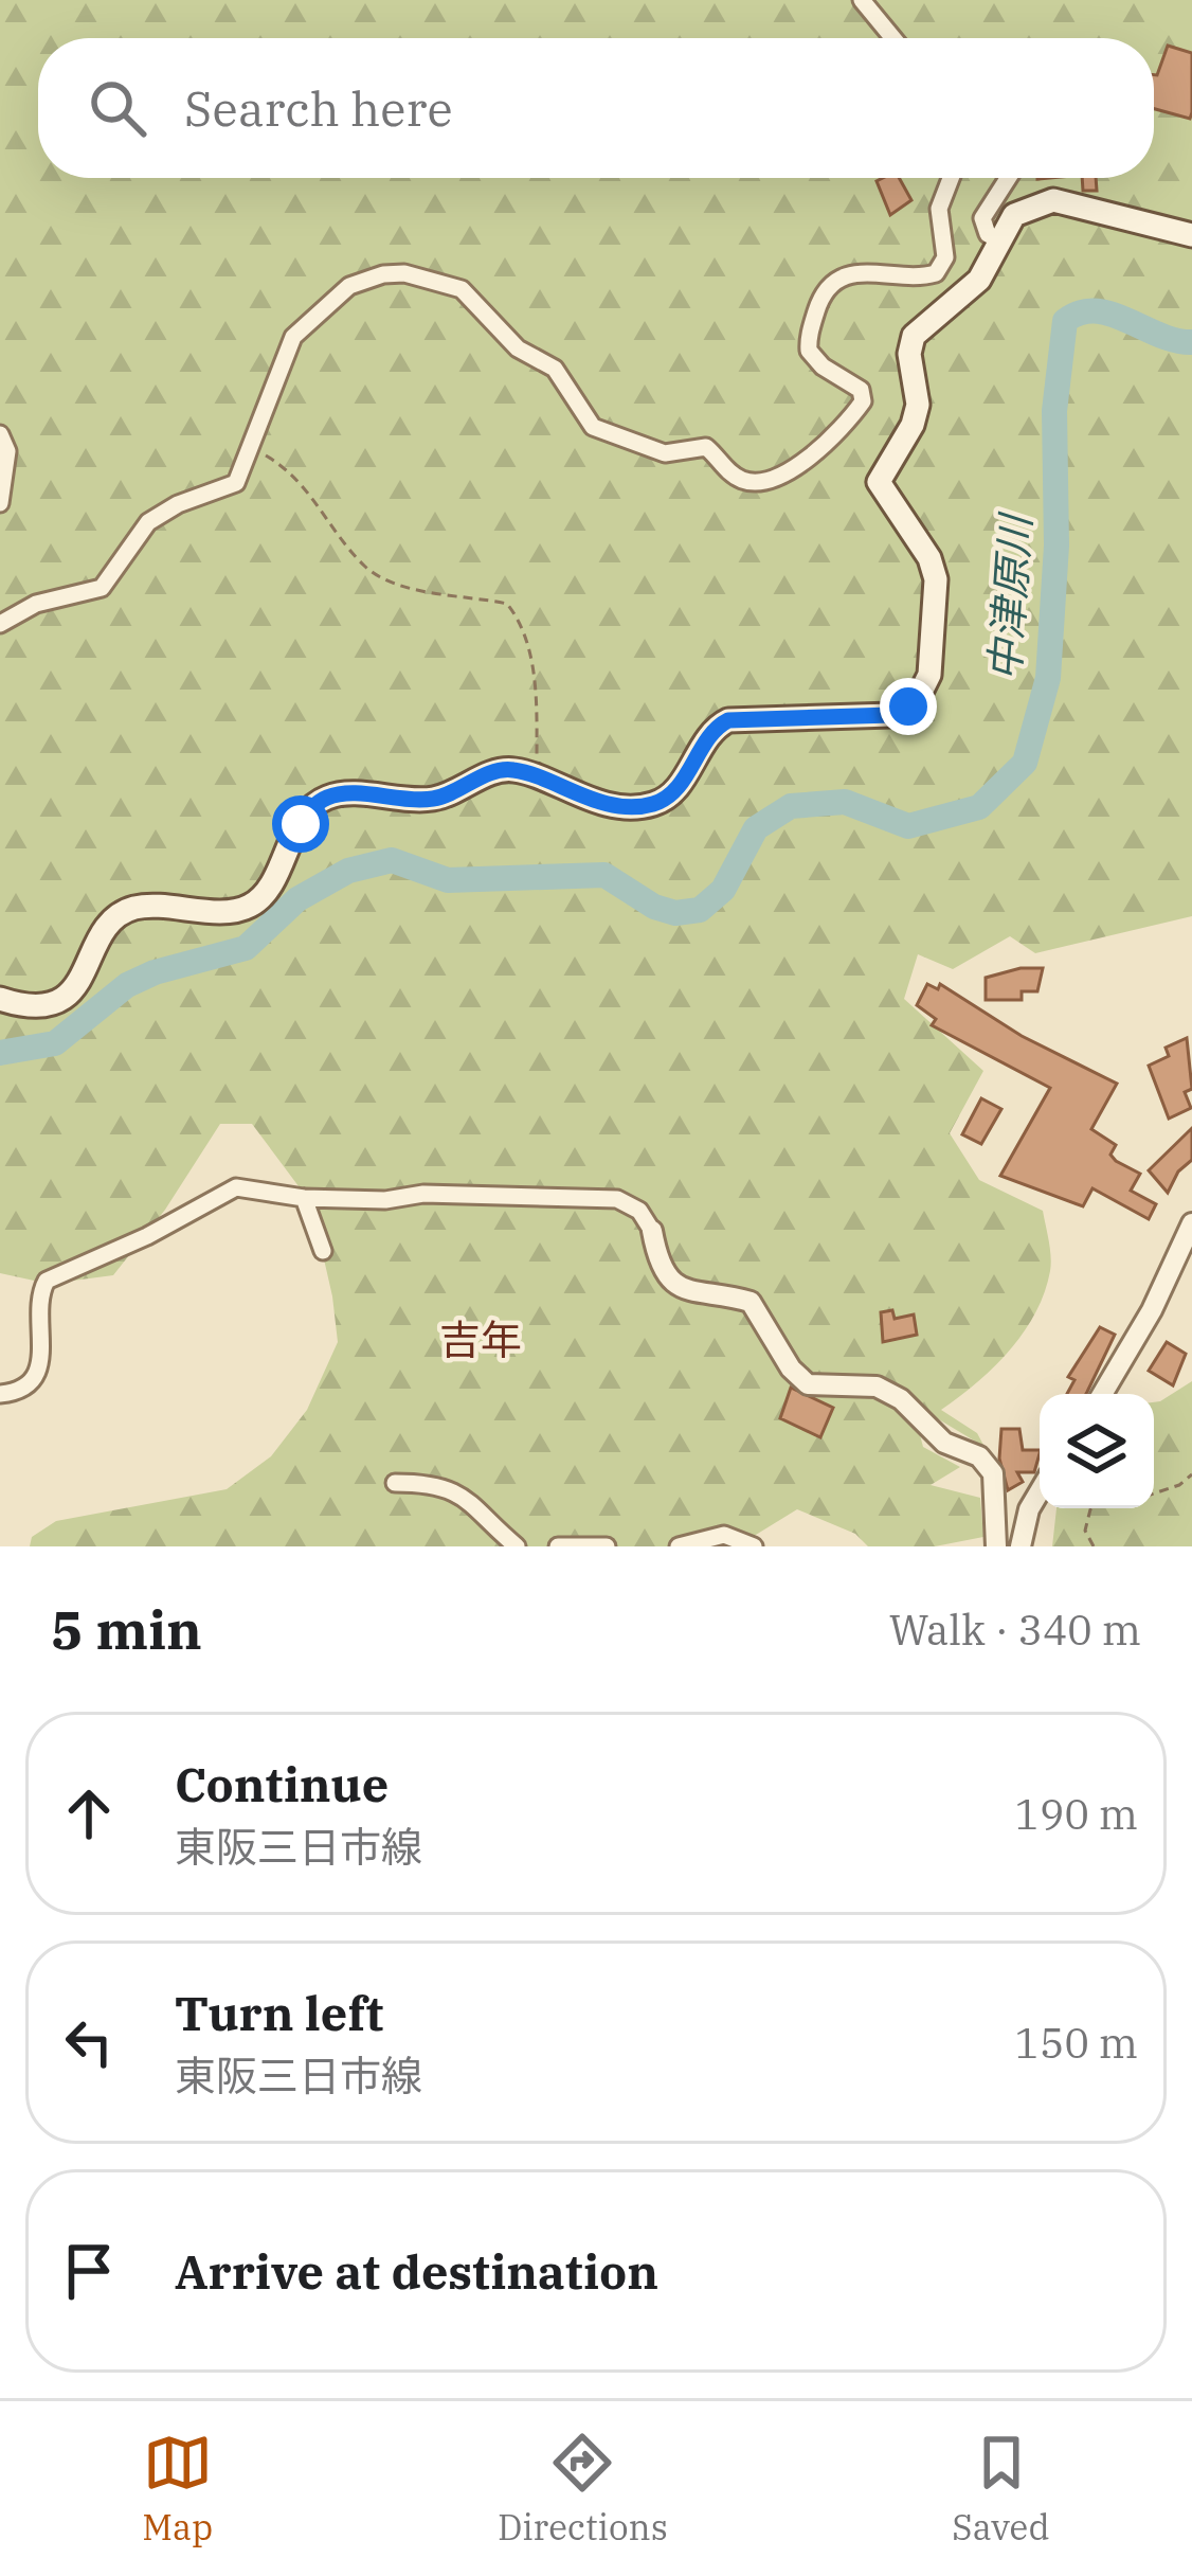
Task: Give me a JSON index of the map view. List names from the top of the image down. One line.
{"districts":["吉年"],"water":["中津原川"],"page":{"search":"Search here","heading":["5 min","Walk · 340 m"],"list":[["Continue","東阪三日市線","190 m"],["Turn left","東阪三日市線","150 m"],"Arrive at destination"],"nav":["Map","Directions","Saved"]}}
